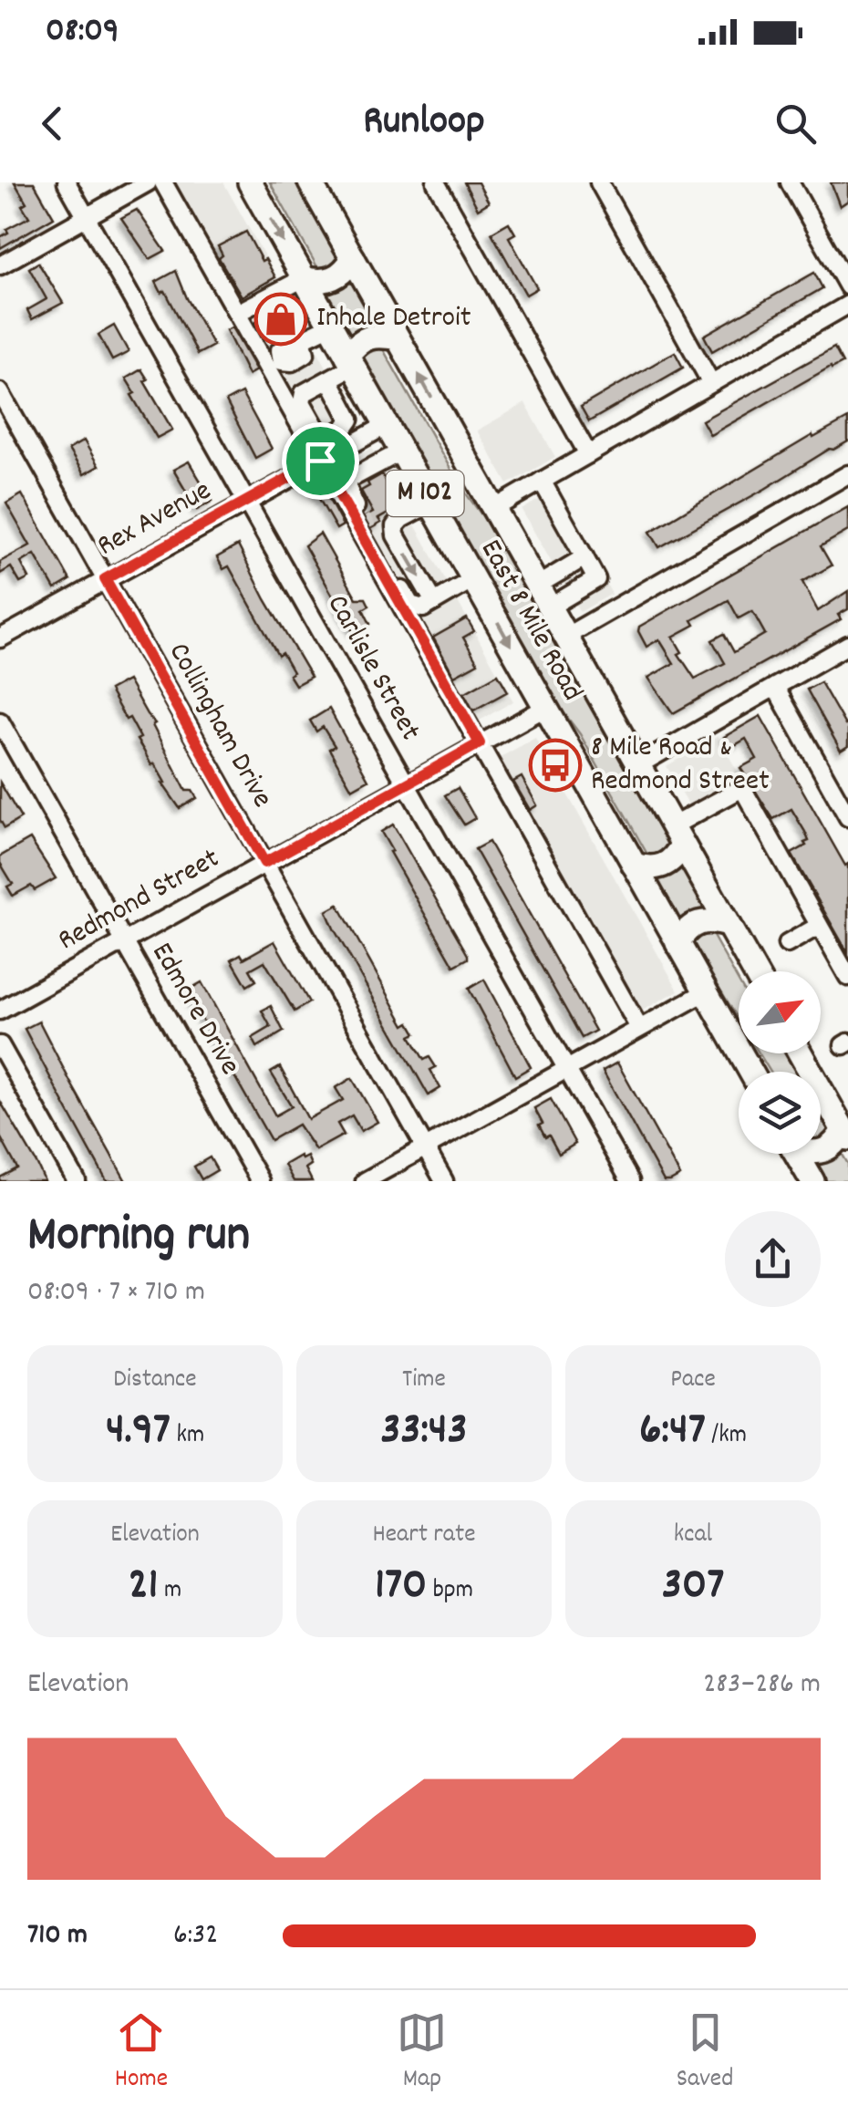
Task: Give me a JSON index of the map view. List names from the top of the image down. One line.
{"streets":{"highway":["M 102","East 8 Mile Road"],"street":["Rex Avenue","Carlisle Street","Collingham Drive","Redmond Street","Edmore Drive"]},"crossings":[["Rex Avenue","East 8 Mile Road"],["Rex Avenue","Carlisle Street"],["Rex Avenue","Collingham Drive"],["East 8 Mile Road","Redmond Street"],["Carlisle Street","Redmond Street"],["Collingham Drive","Redmond Street"],["Redmond Street","Edmore Drive"]],"places":{"shop":["Inhale Detroit"],"bus stop":["8 Mile Road & Redmond Street"]},"north":"top right","page":{"status":"08:09","header":"Runloop","heading":["Morning run","08:09 · 7 × 710 m"],"stats":[["Distance","4.97 km"],["Time","33:43"],["Pace","6:47 /km"],["Elevation","21 m"],["Heart rate","170 bpm"],["kcal","307"]],"chart":["Elevation","283–286 m"],"list":[{"name":"710 m","note":"6:32"}],"tabs":["Home","Map","Saved"]}}
